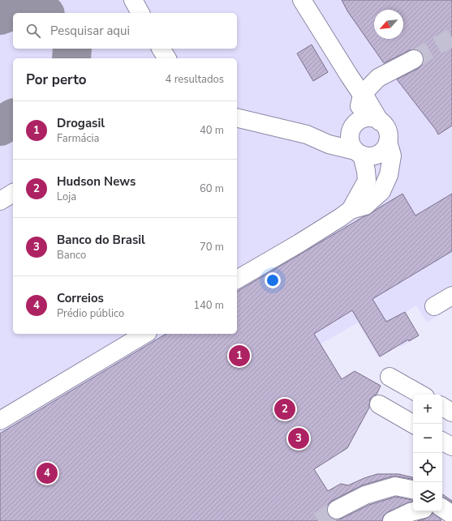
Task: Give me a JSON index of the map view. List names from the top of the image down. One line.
{"north":"bottom left","page":{"search":"Pesquisar aqui","heading":["Por perto","4 resultados"],"list":[{"mark":"1","name":"Drogasil","note":"Farmácia","value":"40 m"},{"mark":"2","name":"Hudson News","note":"Loja","value":"60 m"},{"mark":"3","name":"Banco do Brasil","note":"Banco","value":"70 m"},{"mark":"4","name":"Correios","note":"Prédio público","value":"140 m"}],"pins":["1","2","3","4"],"map_buttons":["+","−"]}}
